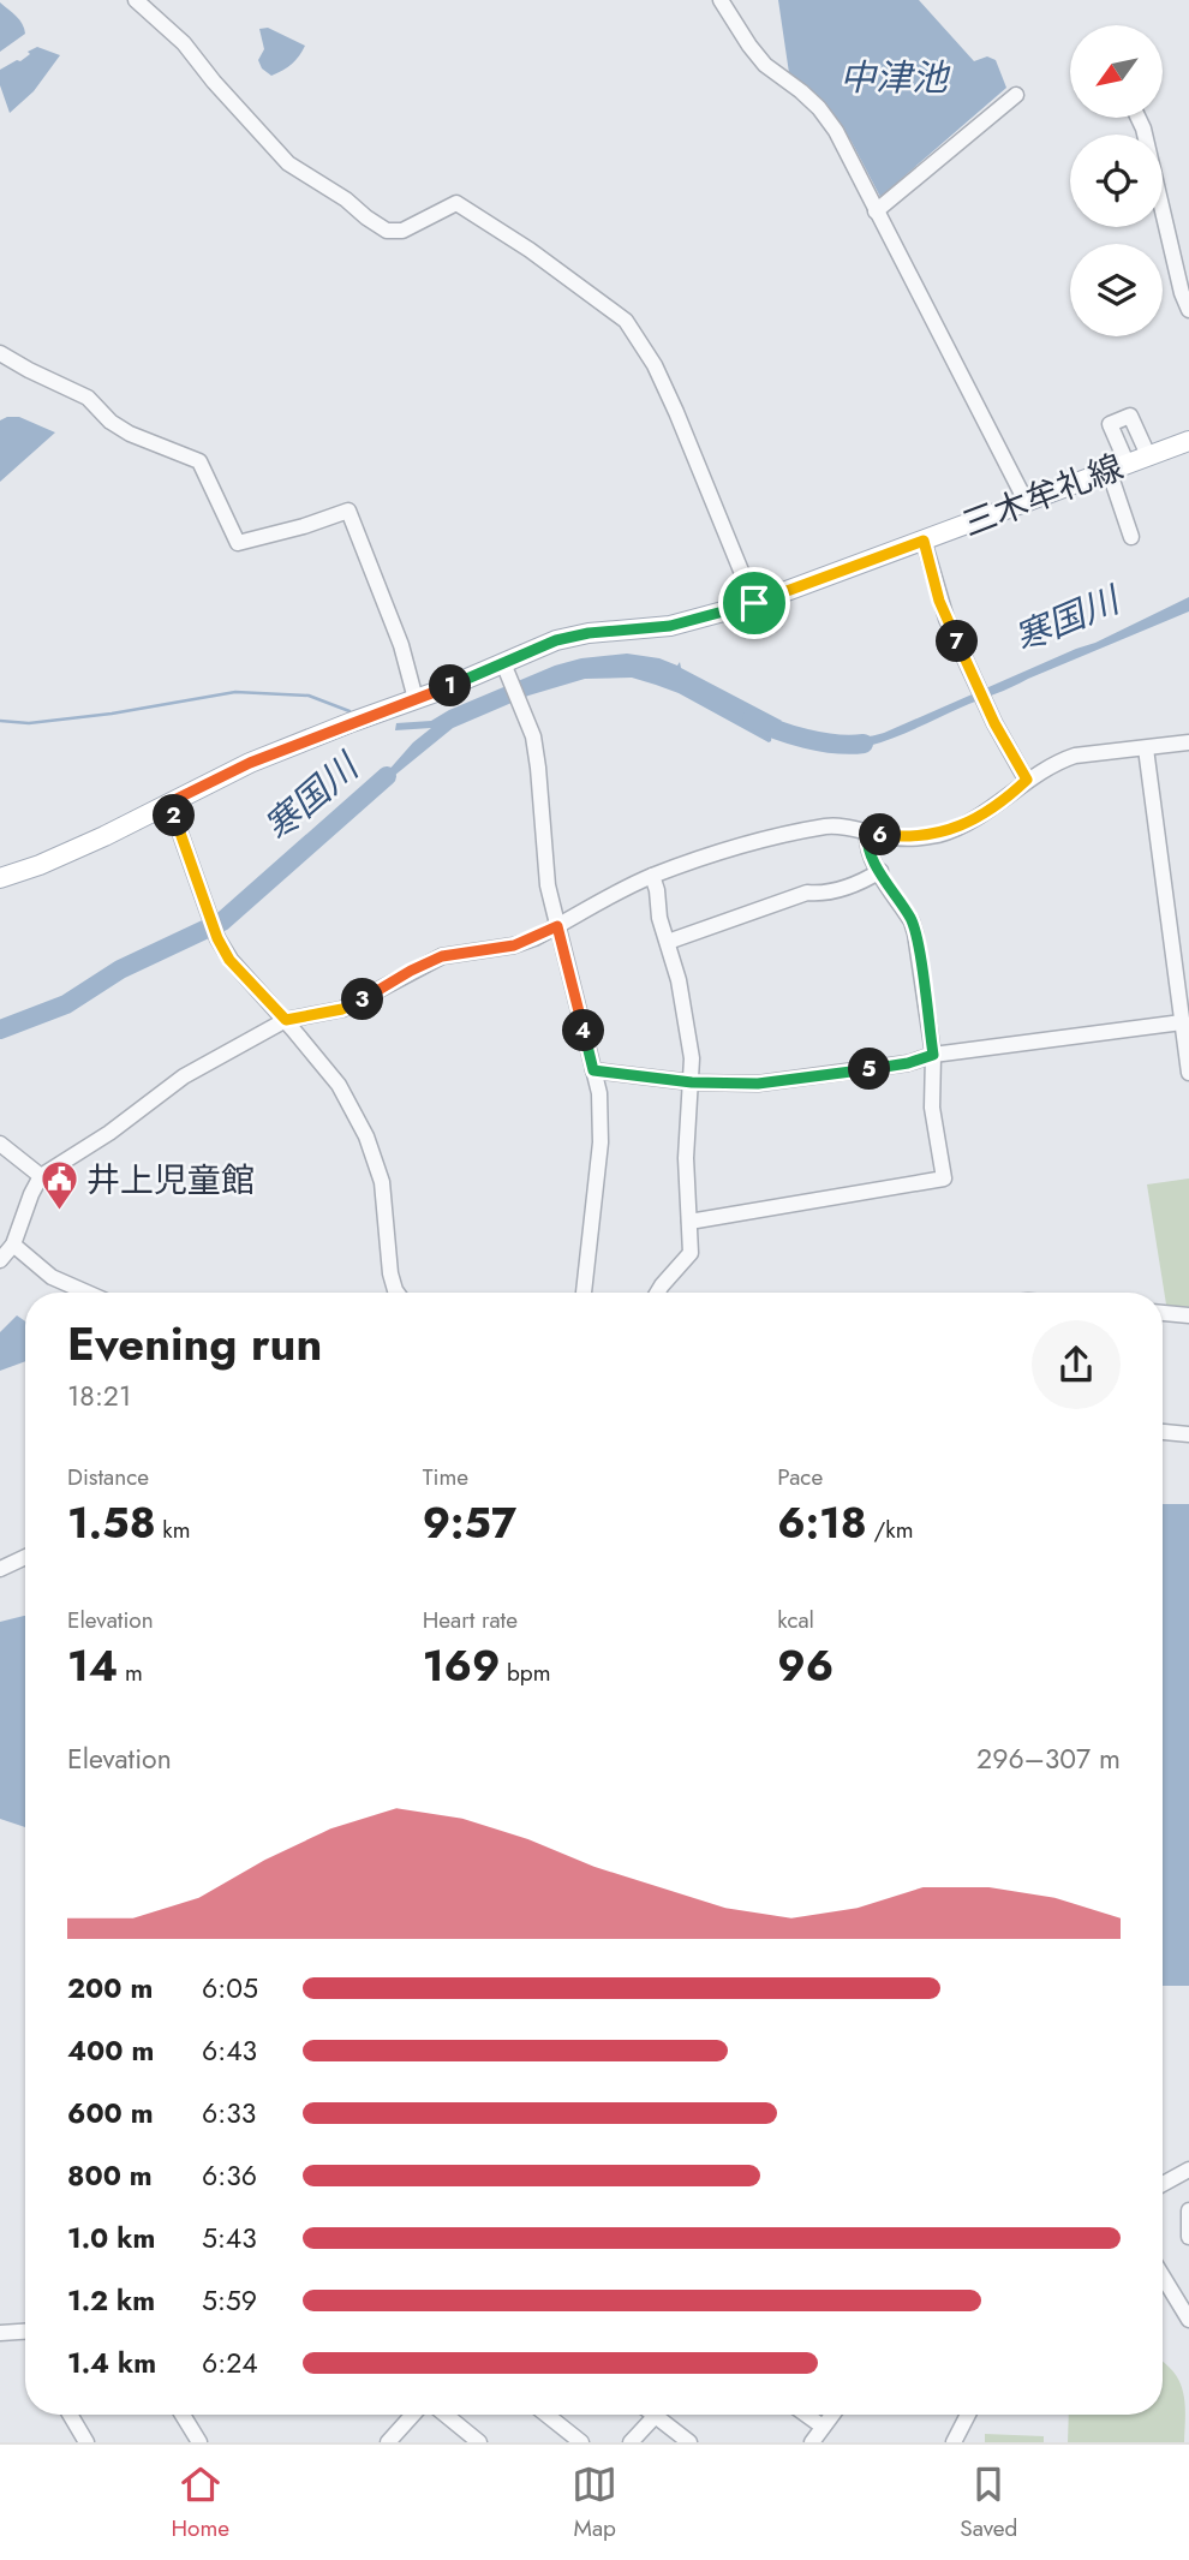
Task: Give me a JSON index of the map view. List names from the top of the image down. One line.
{"streets":{"main road":["三木牟礼線"]},"water":["中津池","寒国川"],"places":{"public building":["井上児童館"]},"north":"bottom left","page":{"pins":["7","1","2","6","3","4","5"],"heading":["Evening run","18:21"],"stats":[["Distance","1.58 km"],["Time","9:57"],["Pace","6:18 /km"],["Elevation","14 m"],["Heart rate","169 bpm"],["kcal","96"]],"chart":["Elevation","296–307 m"],"list":[{"name":"200 m","note":"6:05"},{"name":"400 m","note":"6:43"},{"name":"600 m","note":"6:33"},{"name":"800 m","note":"6:36"},{"name":"1.0 km","note":"5:43"},{"name":"1.2 km","note":"5:59"},{"name":"1.4 km","note":"6:24"}],"tabs":["Home","Map","Saved"]}}
